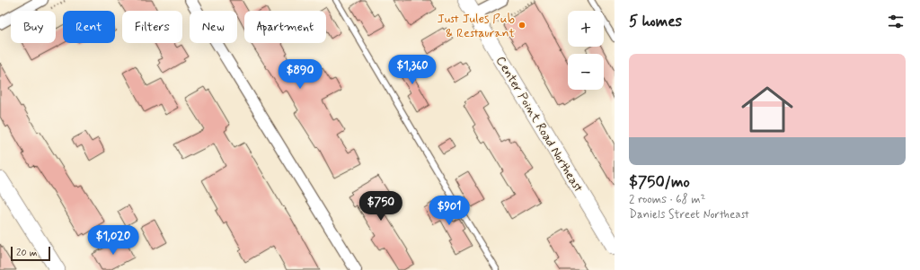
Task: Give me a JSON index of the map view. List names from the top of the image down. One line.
{"streets":{"main road":["Center Point Road Northeast"]},"places":["Just Jules Pub & Restaurant"],"scale_bar":"20 m","page":{"heading":"5 homes","map_buttons":["+","−"],"chip":["Buy","Rent","Filters","New","Apartment"],"list":[{"name":"$750/mo","note":"2 rooms · 68 m² · Daniels Street Northeast"}],"price":["$1,360","$890","$750","$901","$1,020"],"scale":"20 m"}}
